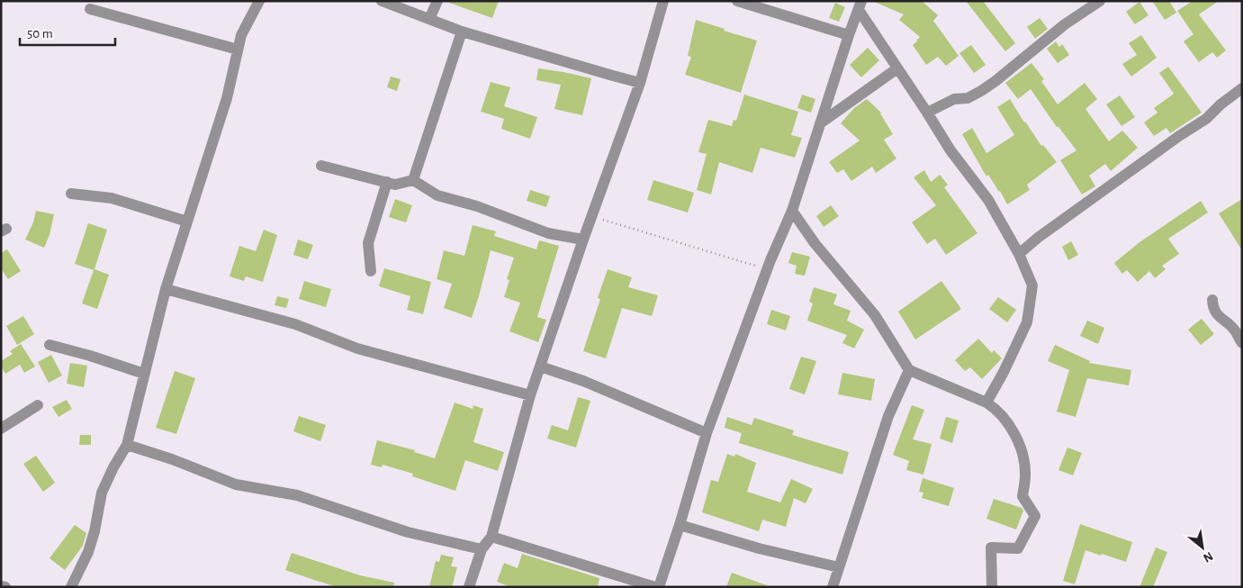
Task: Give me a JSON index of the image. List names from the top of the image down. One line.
{"scale_bar":"50 m","north":"bottom right"}
